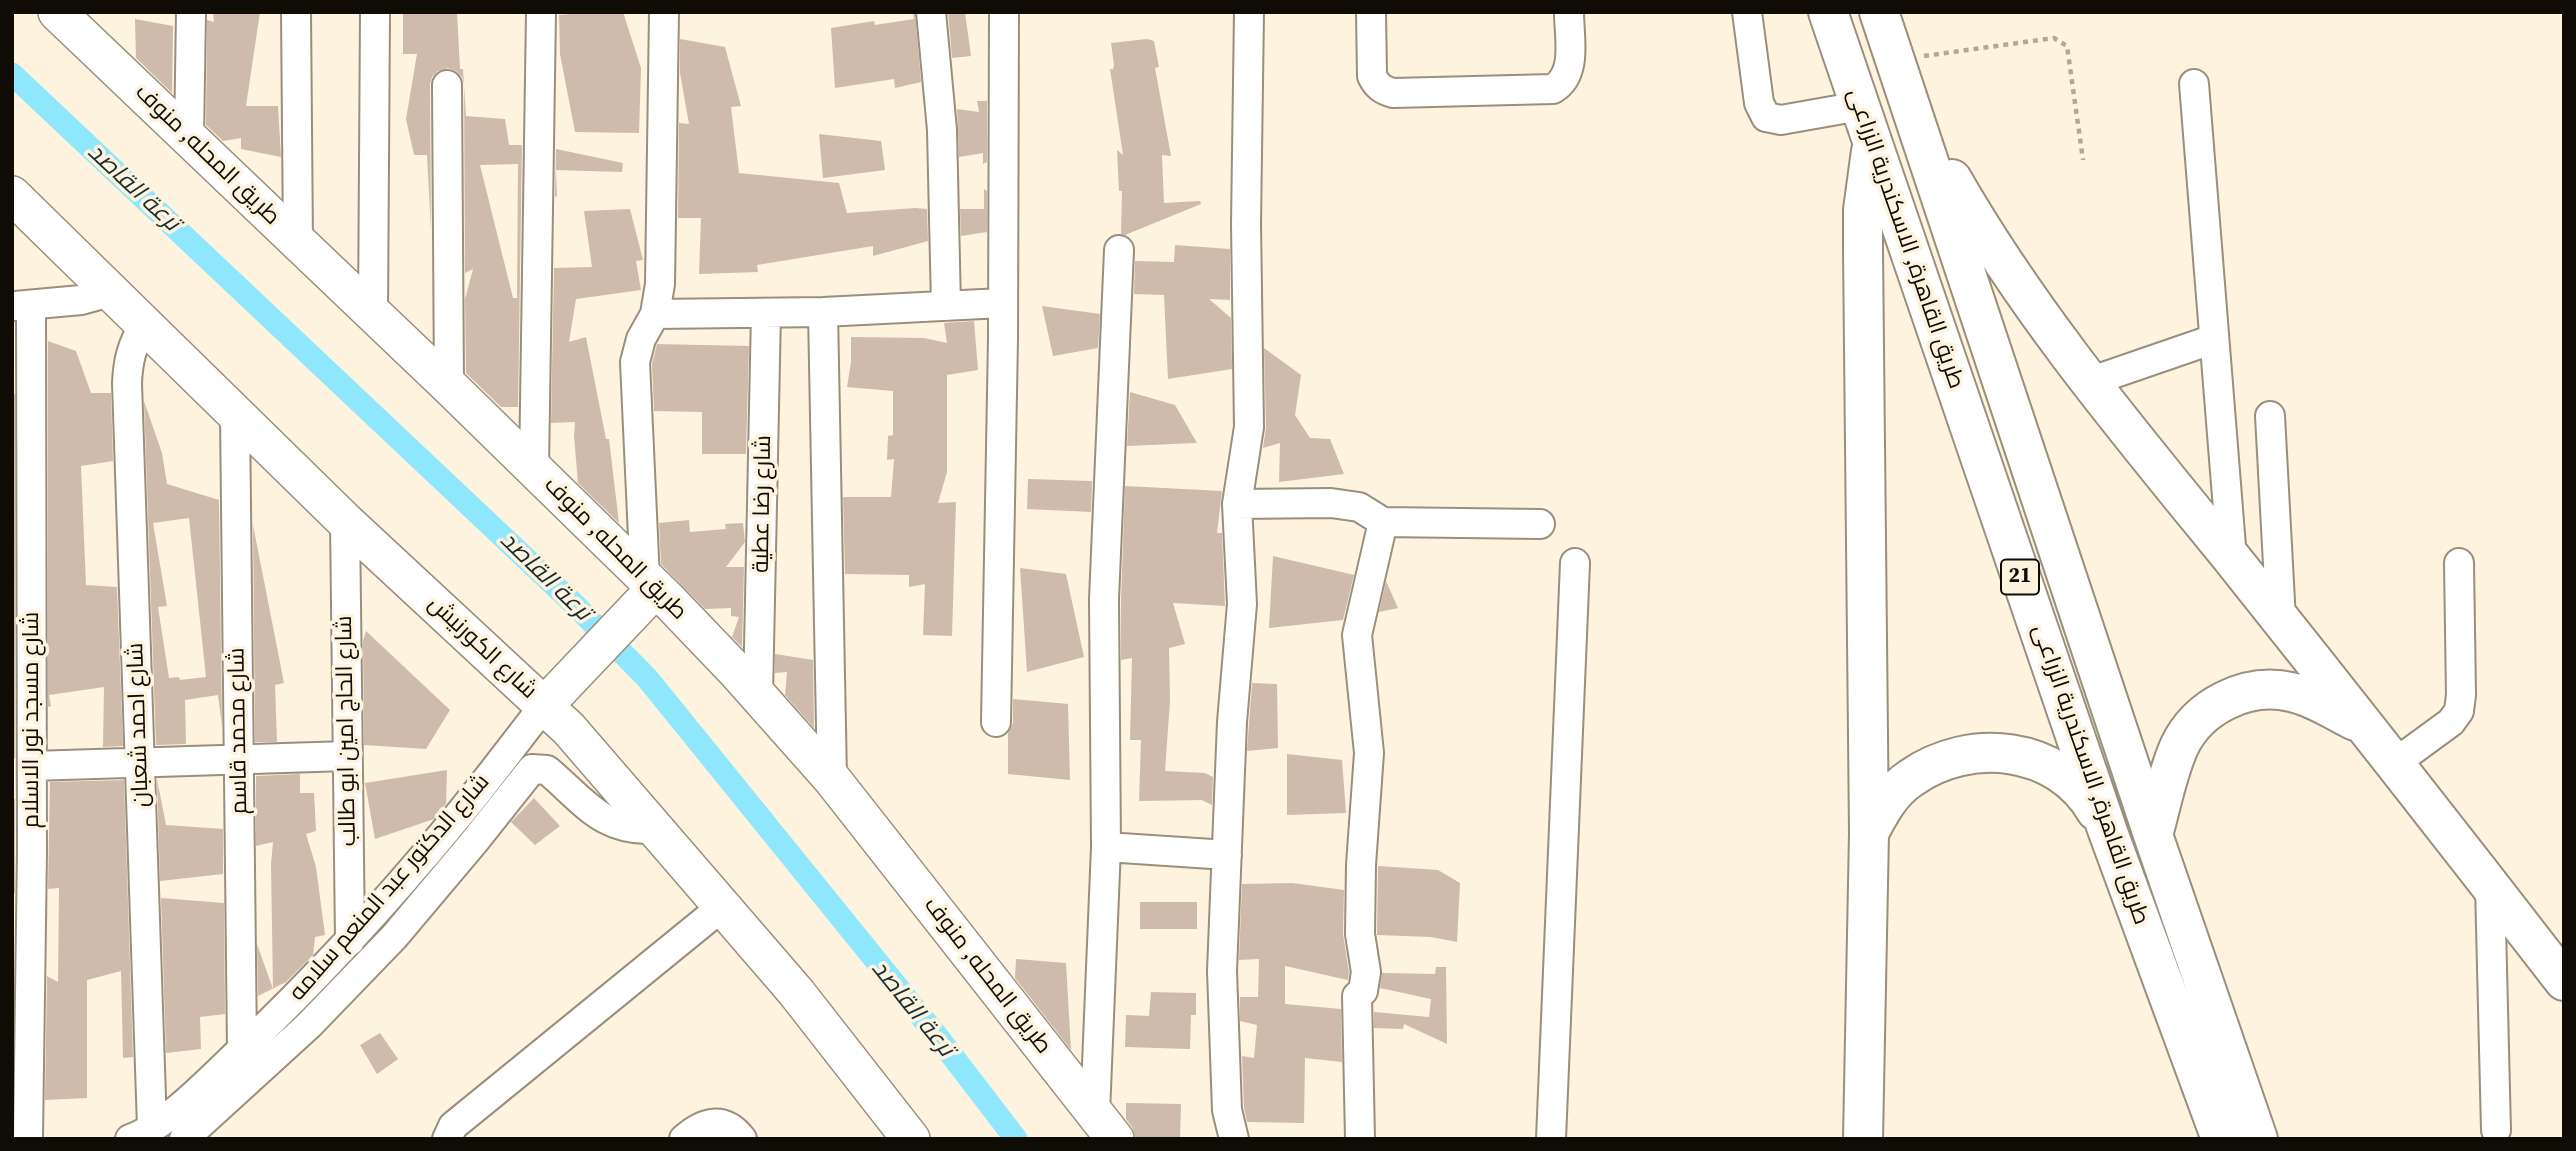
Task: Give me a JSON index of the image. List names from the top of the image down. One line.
{"streets":{"highway":["طريق القاهرة, الاسكندرية الزراعى","21"],"main road":["طريق المحله, منوف","شارع الكورنيش"],"street":["شارع رضا عطية","شارع مسجد نور الاسلام","شارع احمد شعبان","شارع محمد قاسم","شارع الحاج امين ابو طالب","شارع الدكتور عبد المنعم سلامه"]},"crossings":[["طريق المحله, منوف","شارع رضا عطية"],["شارع الكورنيش","شارع احمد شعبان"],["شارع الكورنيش","شارع محمد قاسم"],["شارع الكورنيش","شارع الحاج امين ابو طالب"],["شارع الكورنيش","شارع الدكتور عبد المنعم سلامه"],["شارع احمد شعبان","شارع الدكتور عبد المنعم سلامه"],["شارع محمد قاسم","شارع الدكتور عبد المنعم سلامه"],["شارع الحاج امين ابو طالب","شارع الدكتور عبد المنعم سلامه"]],"water":["ترعة القاصد"]}
